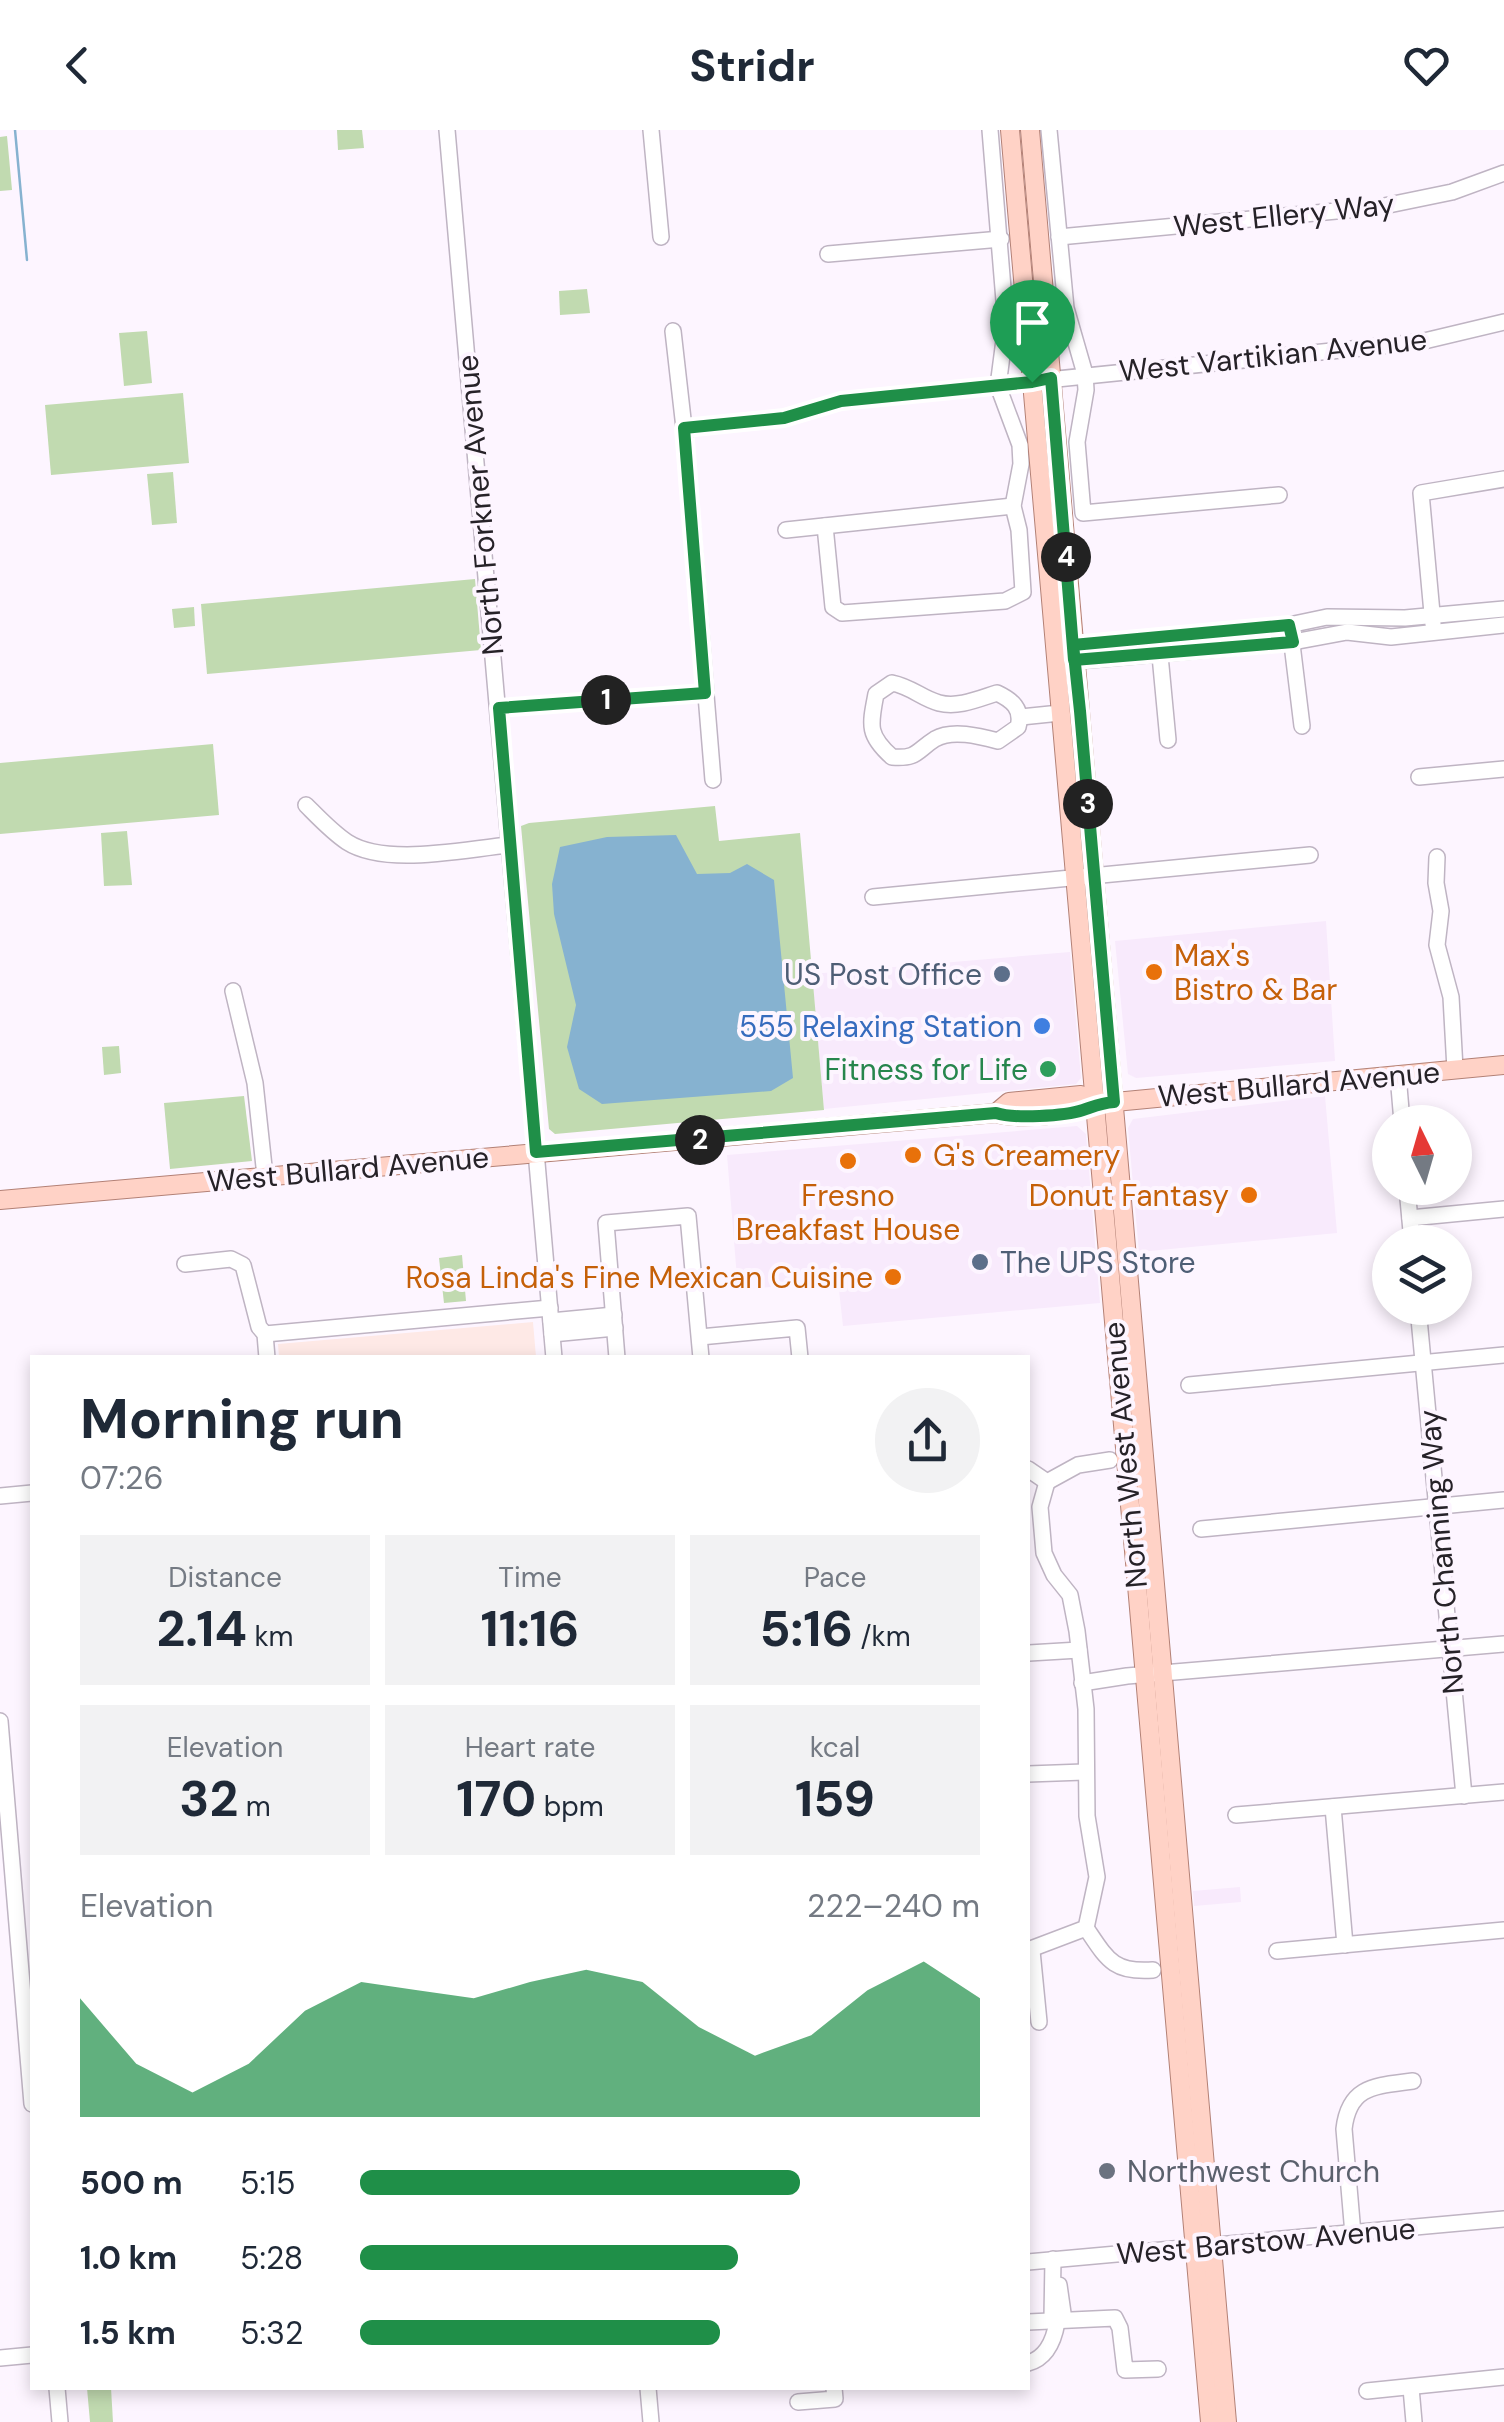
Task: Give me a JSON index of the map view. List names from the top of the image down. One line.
{"streets":{"main road":["West Bullard Avenue","North West Avenue"],"street":["West Ellery Way","West Vartikian Avenue","North Forkner Avenue","North Channing Way","West Barstow Avenue"]},"crossings":[["West Vartikian Avenue","North West Avenue"],["North Forkner Avenue","West Bullard Avenue"],["West Bullard Avenue","North West Avenue"],["North West Avenue","West Barstow Avenue"]],"places":["Max's Bistro & Bar","US Post Office","555 Relaxing Station","Fitness for Life","G's Creamery","Fresno Breakfast House","Donut Fantasy","The UPS Store","Rosa Linda's Fine Mexican Cuisine","Northwest Church"],"north":"top","page":{"header":"Stridr","pins":["4","1","3","2"],"heading":["Morning run","07:26"],"stats":[["Distance","2.14 km"],["Time","11:16"],["Pace","5:16 /km"],["Elevation","32 m"],["Heart rate","170 bpm"],["kcal","159"]],"chart":["Elevation","222–240 m"],"list":[{"name":"500 m","note":"5:15"},{"name":"1.0 km","note":"5:28"},{"name":"1.5 km","note":"5:32"}]}}
